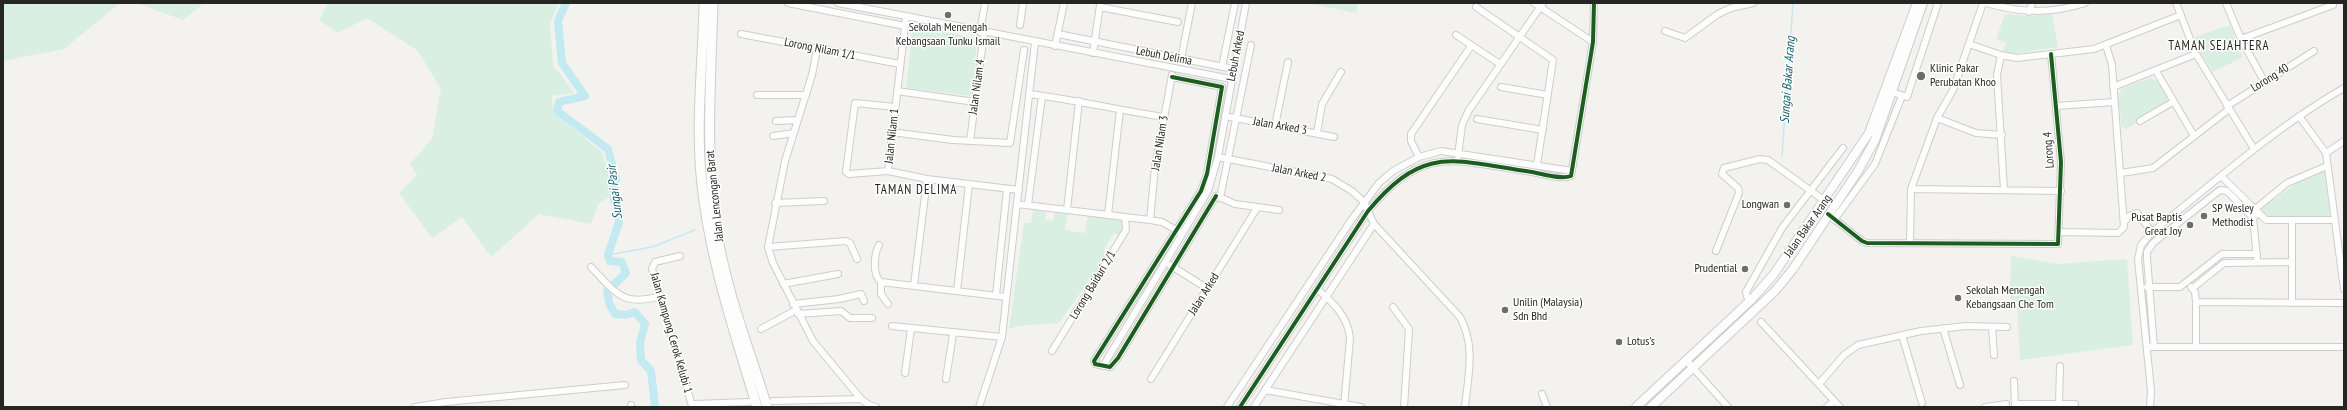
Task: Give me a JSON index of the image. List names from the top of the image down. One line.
{"streets":{"highway":["Jalan Lencongan Barat"],"main road":["Jalan Bakar Arang"],"street":["Lorong Nilam 1/1","Lebuh Delima","Lebuh Arked","Lorong 40","Jalan Nilam 4","Jalan Arked 3","Jalan Nilam 1","Jalan Nilam 3","Lorong 4","Jalan Arked 2","Lorong Baiduri 2/1","Jalan Arked","Jalan Kampung Cerok Kelubi 1"]},"crossings":[["Lorong Nilam 1/1","Jalan Nilam 1"],["Lebuh Delima","Lebuh Arked"],["Lebuh Arked","Jalan Arked 3"],["Lebuh Arked","Jalan Arked 2"]],"districts":["TAMAN SEJAHTERA","TAMAN DELIMA"],"water":["Sungai Bakar Arang","Sungai Pasir"],"places":["Sekolah Menengah Kebangsaan Tunku Ismail","Klinic Pakar Perubatan Khoo","Longwan","SP Wesley Methodist","Pusat Baptis Great Joy","Prudential","Sekolah Menengah Kebangsaan Che Tom","Unilin (Malaysia) Sdn Bhd","Lotus's"]}
